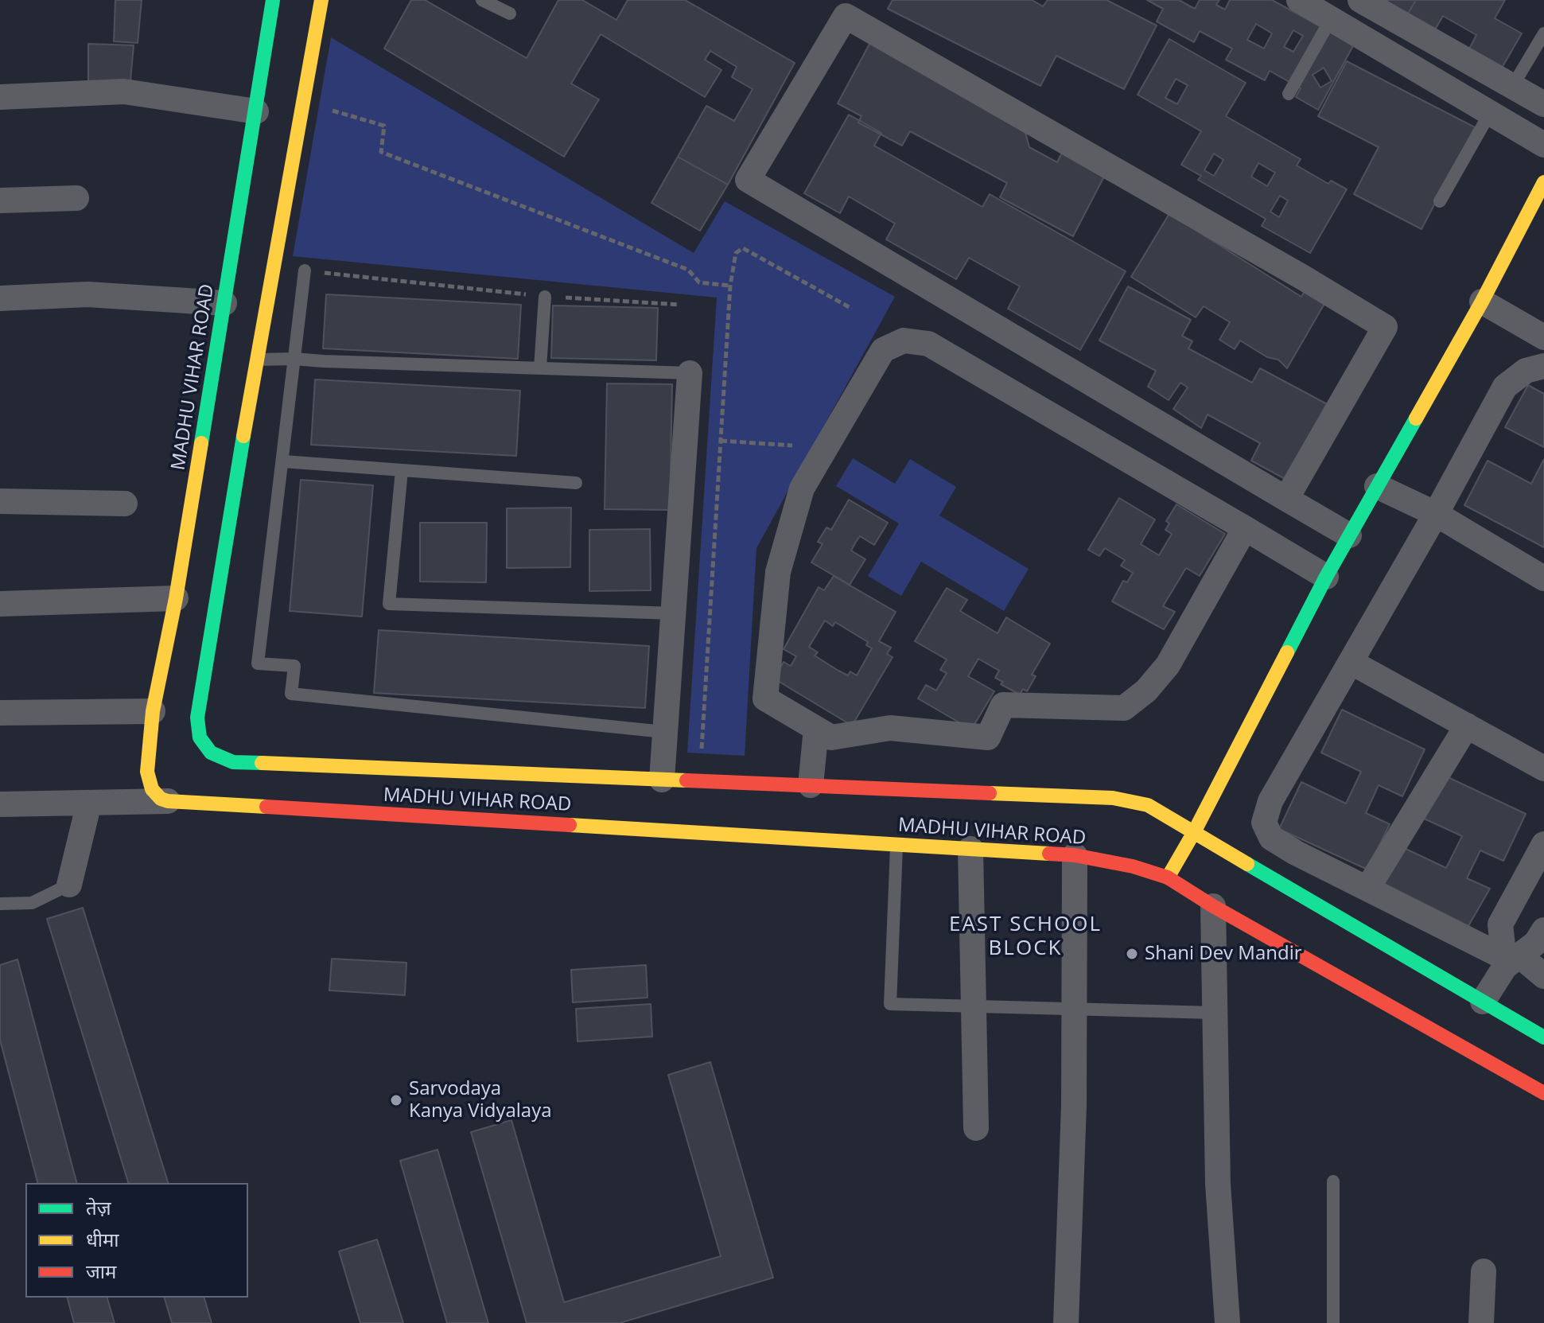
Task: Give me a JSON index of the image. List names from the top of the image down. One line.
{"streets":{"street":["MADHU VIHAR ROAD"]},"districts":["EAST SCHOOL BLOCK"],"places":["Shani Dev Mandir","Sarvodaya Kanya Vidyalaya"],"legend":["तेज़","धीमा","जाम"]}
